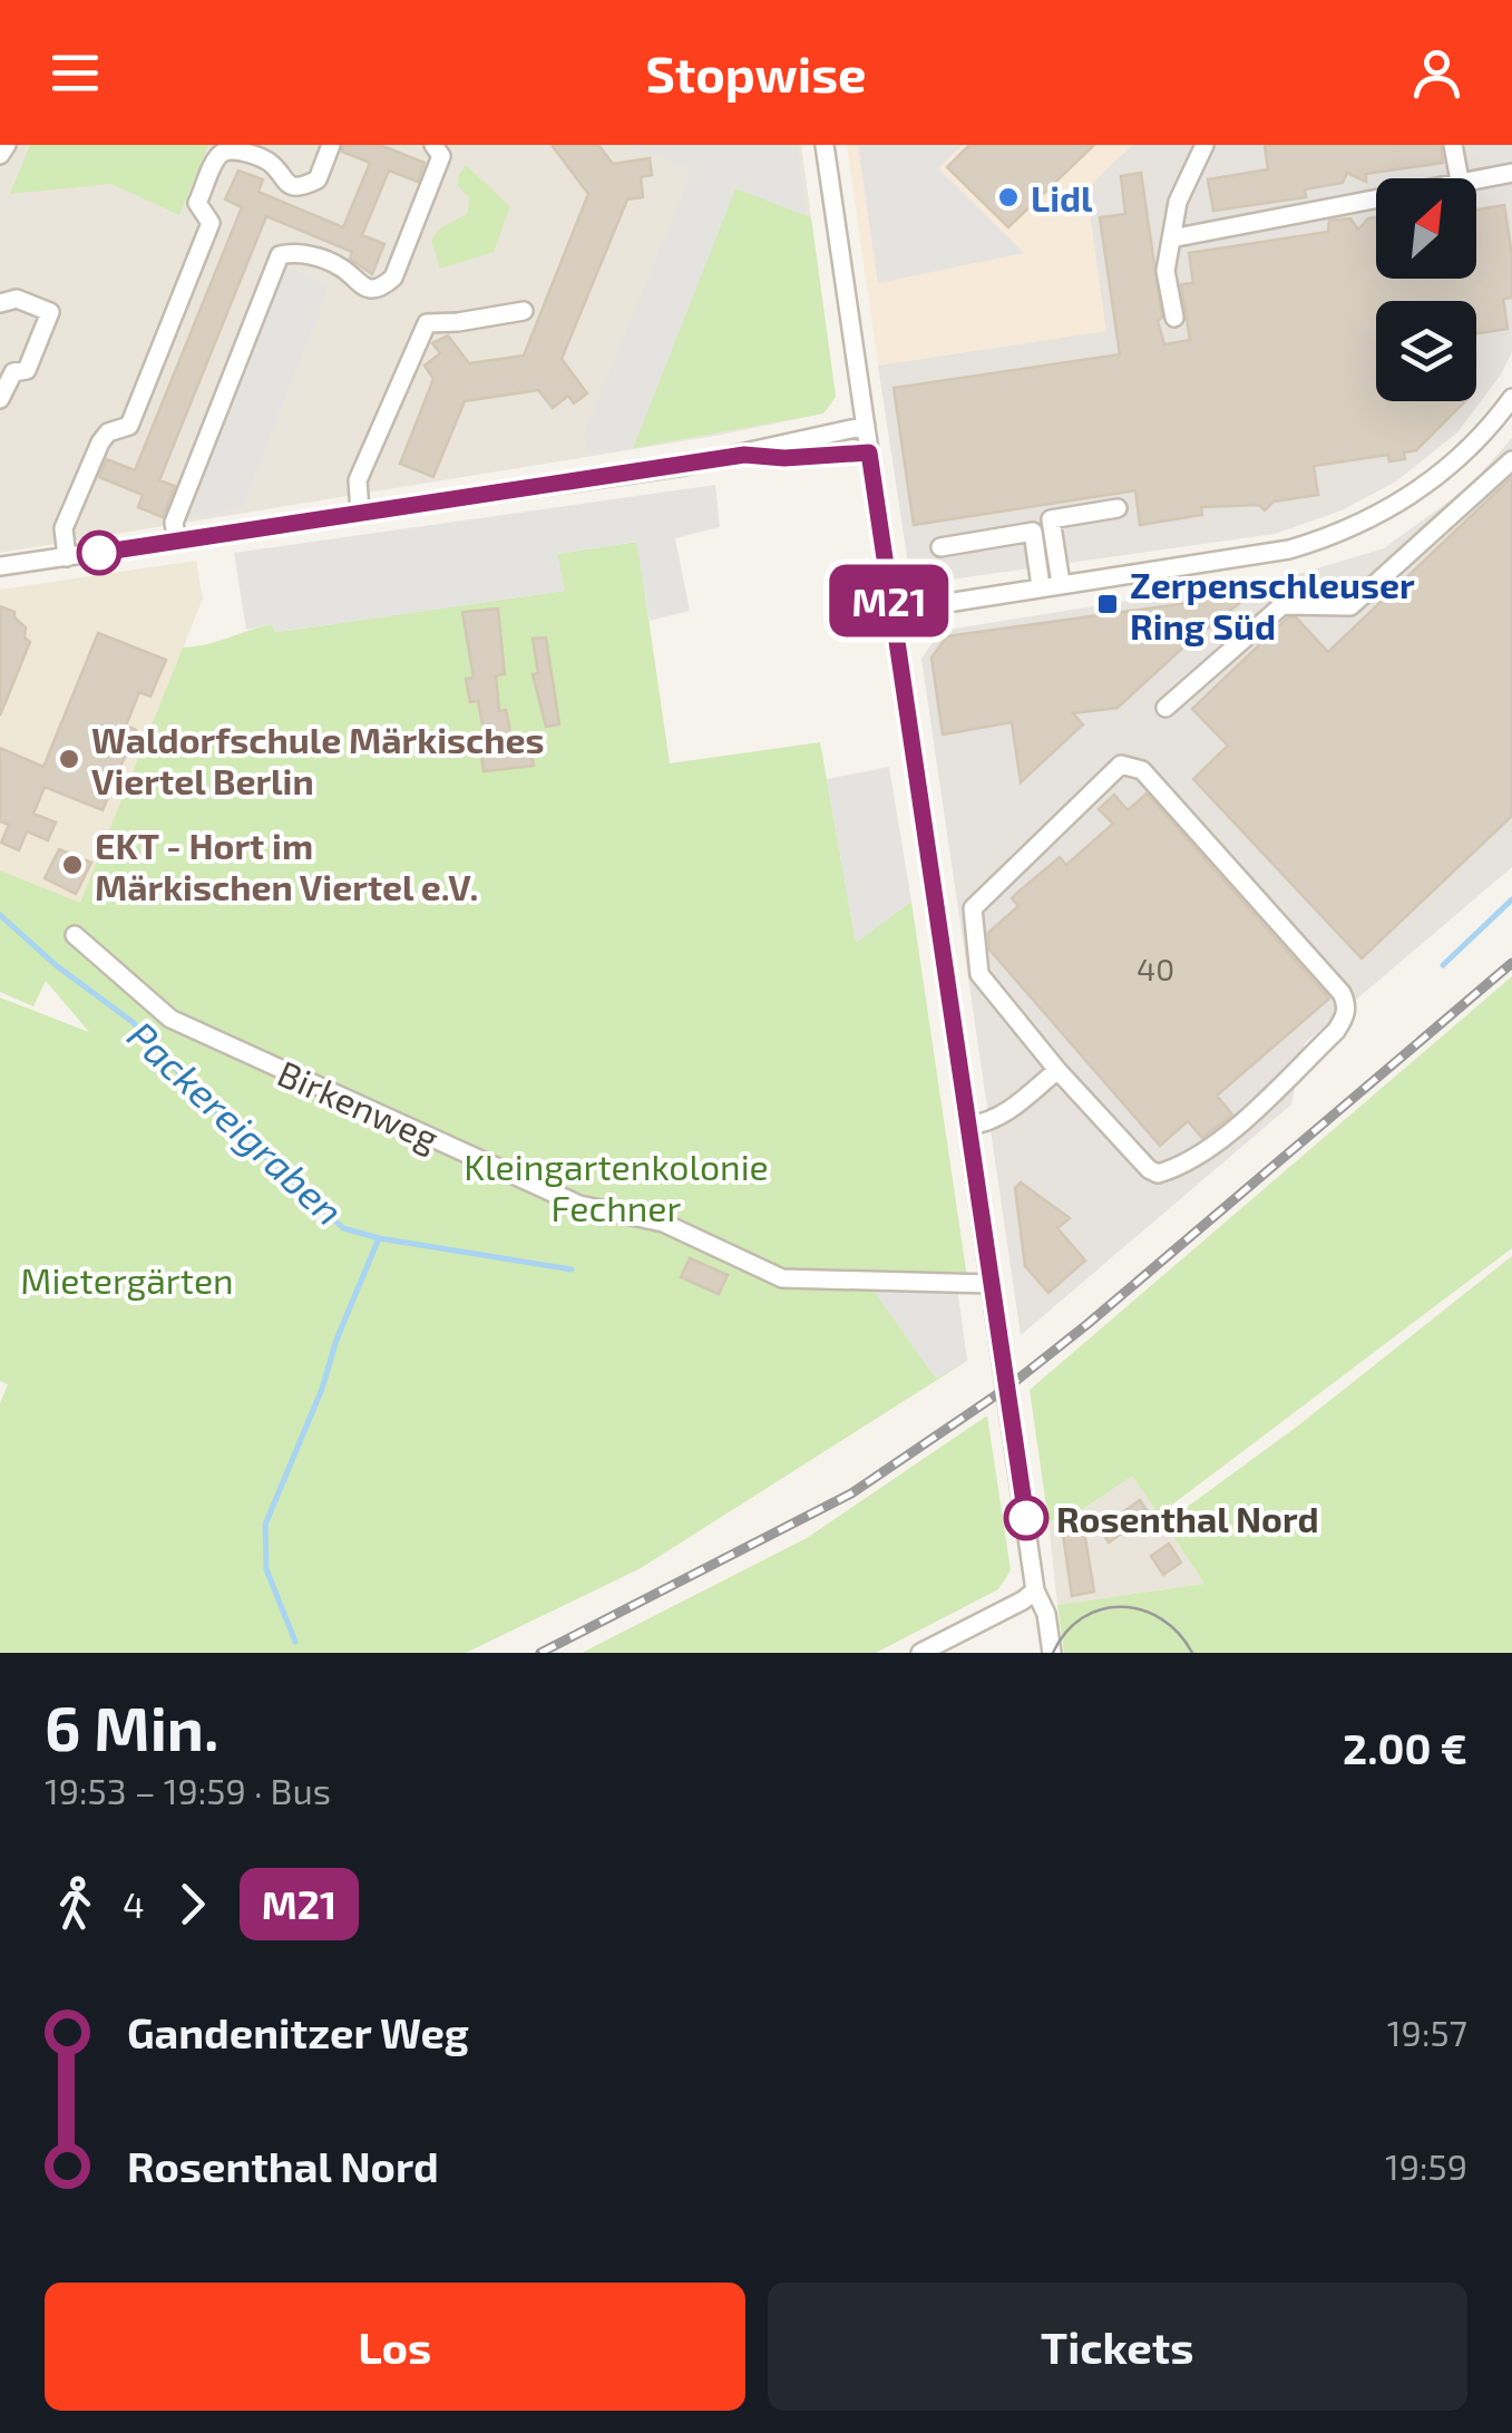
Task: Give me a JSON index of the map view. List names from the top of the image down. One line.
{"streets":{"street":["Birkenweg"]},"water":["Packereigraben"],"parks":["Kleingartenkolonie Fechner","Mietergärten"],"places":{"other":["Lidl","Waldorfschule Märkisches Viertel Berlin","EKT - Hort im Märkischen Viertel e.V.","Rosenthal Nord"],"transit":["Zerpenschleuser Ring Süd"]},"lines":["bus line M21"],"house_numbers":["40"],"north":"top right","page":{"header":"Stopwise","on_map":"M21","heading":["6 Min.","19:53 – 19:59 · Bus","2.00 €"],"legs":["4","M21"],"list":[{"name":"Gandenitzer Weg","value":"19:57"},{"name":"Rosenthal Nord","value":"19:59"}],"buttons":["Los","Tickets"]}}
